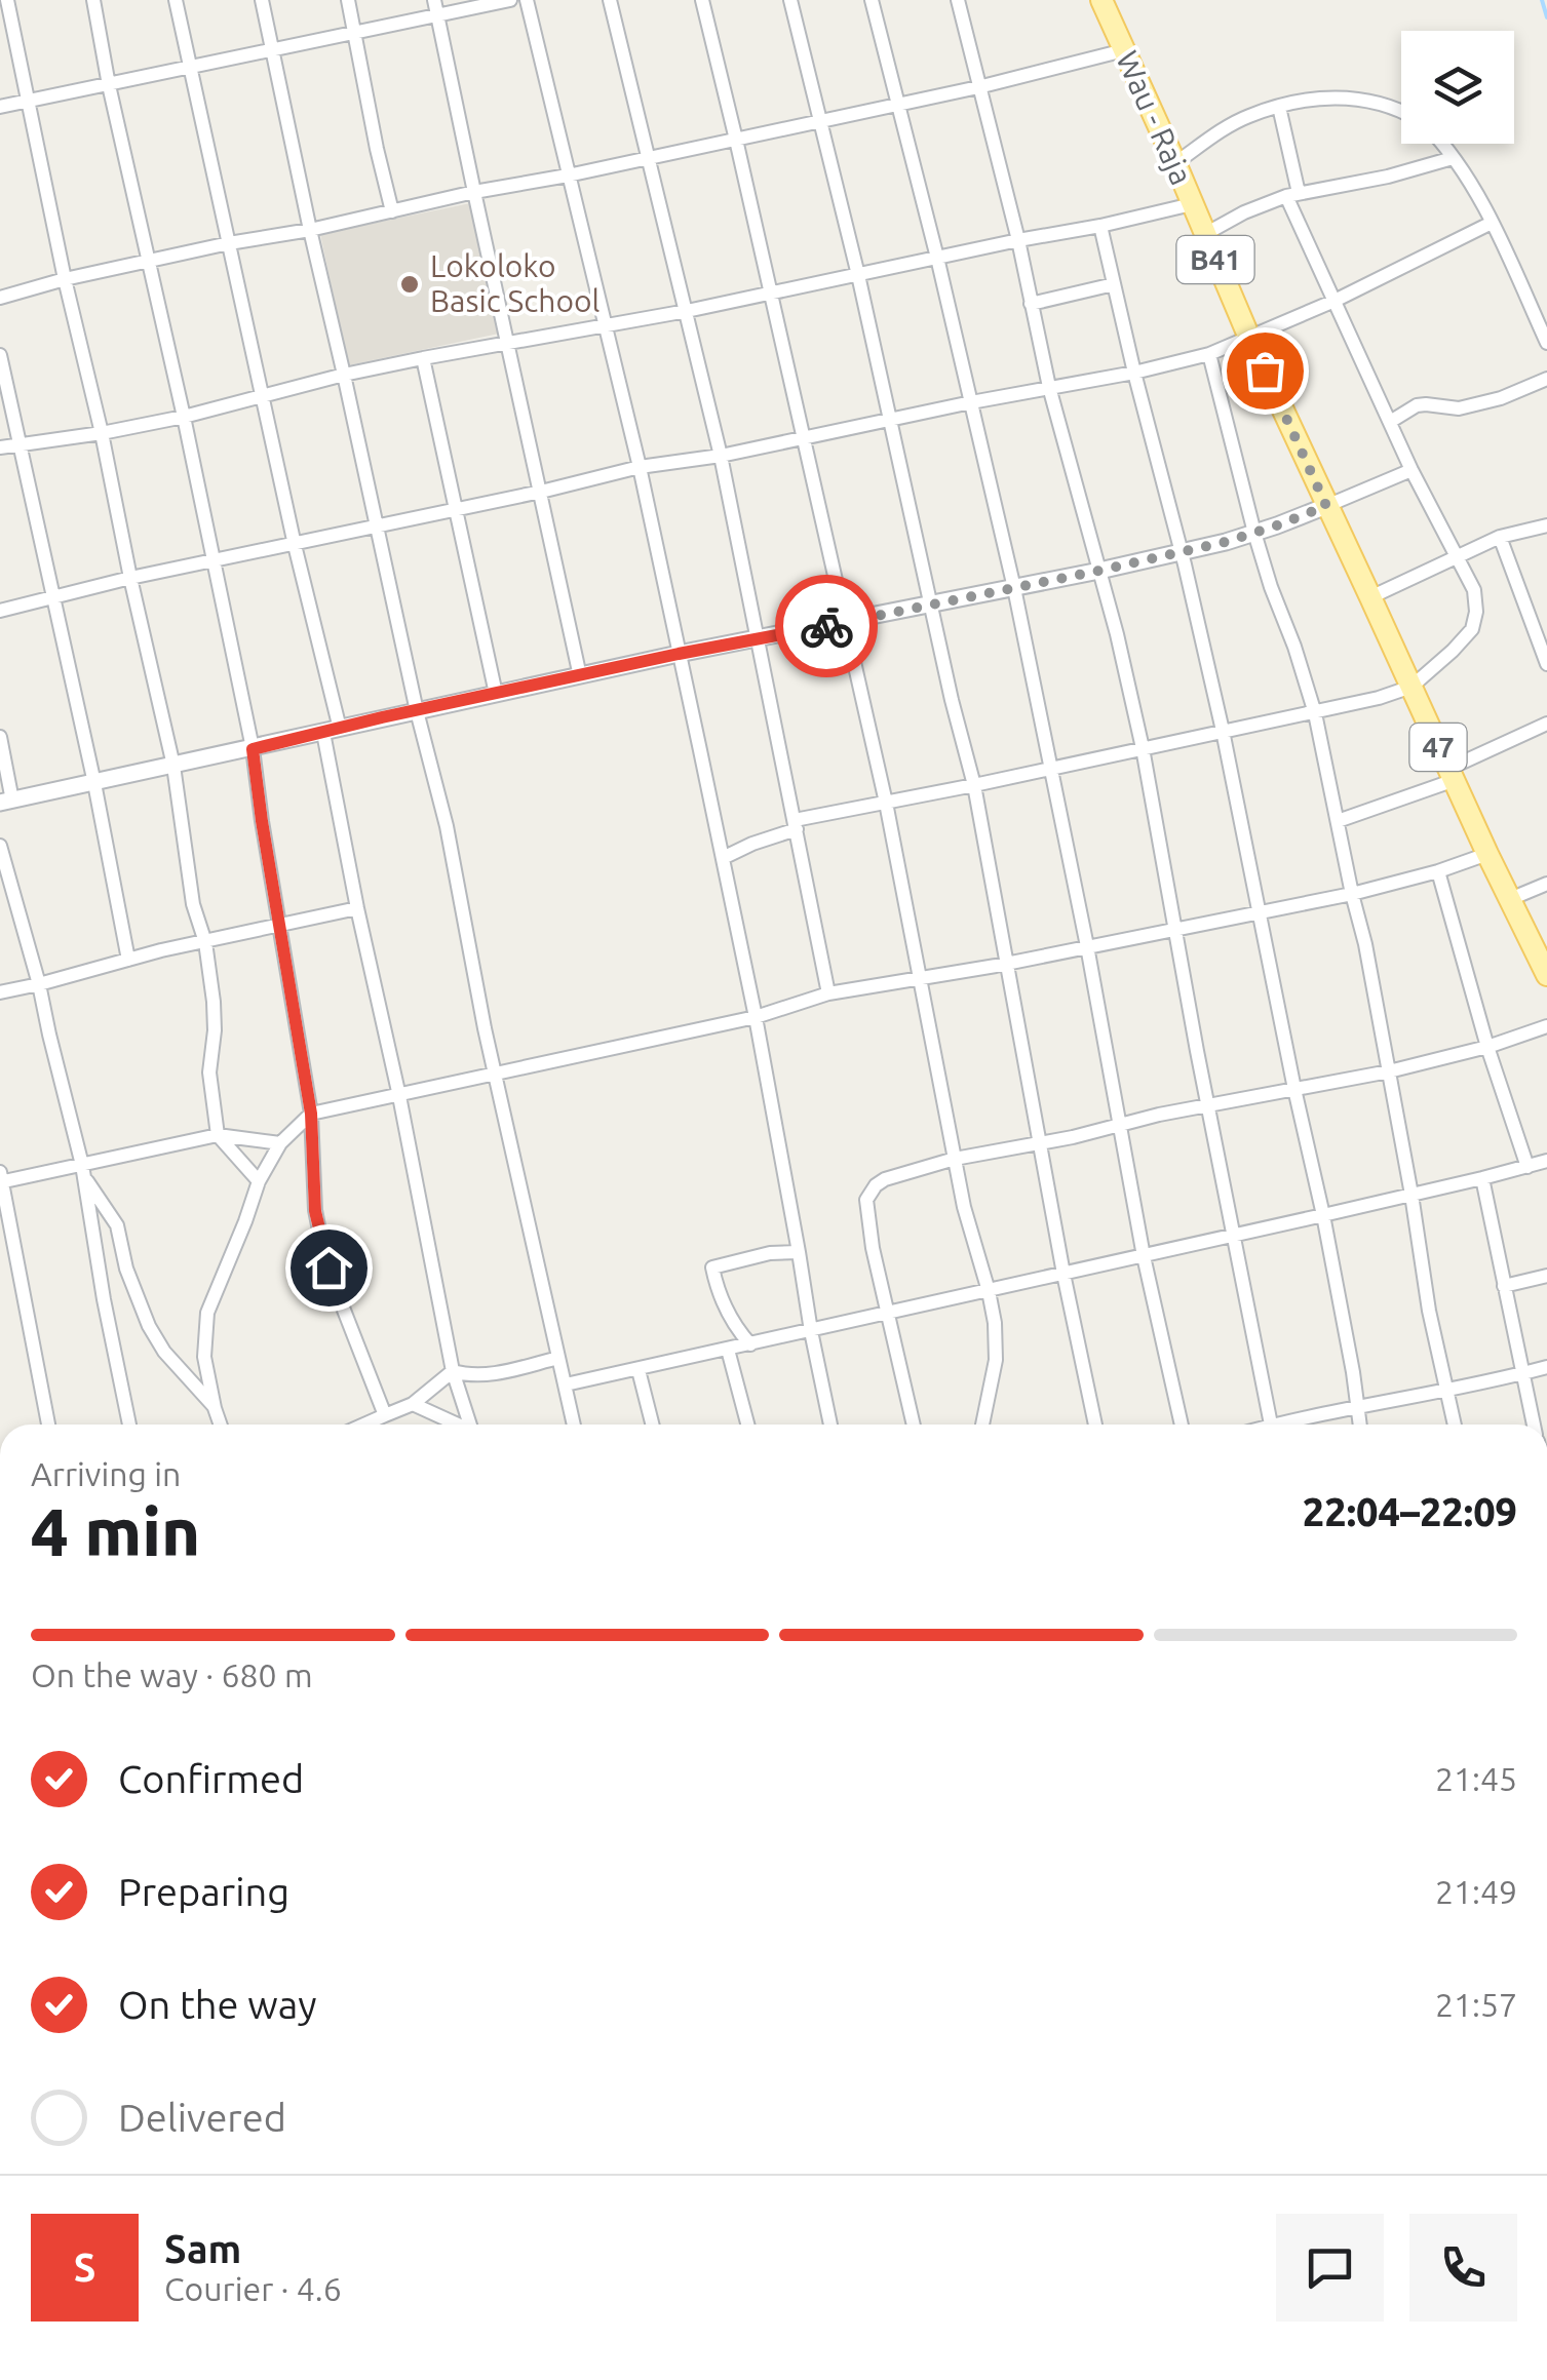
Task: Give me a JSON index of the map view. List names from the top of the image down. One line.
{"streets":{"main road":["Wau - Raja","B41","47"]},"crossings":[["Wau - Raja","47"]],"places":["Lokoloko Basic School"],"page":{"heading":["4 min","Arriving in","22:04–22:09"],"panel":["Sam","Courier · 4.6"],"bar":"On the way · 680 m","list":[["Confirmed","21:45"],["Preparing","21:49"],["On the way","21:57"],"Delivered"],"round":"S"}}
